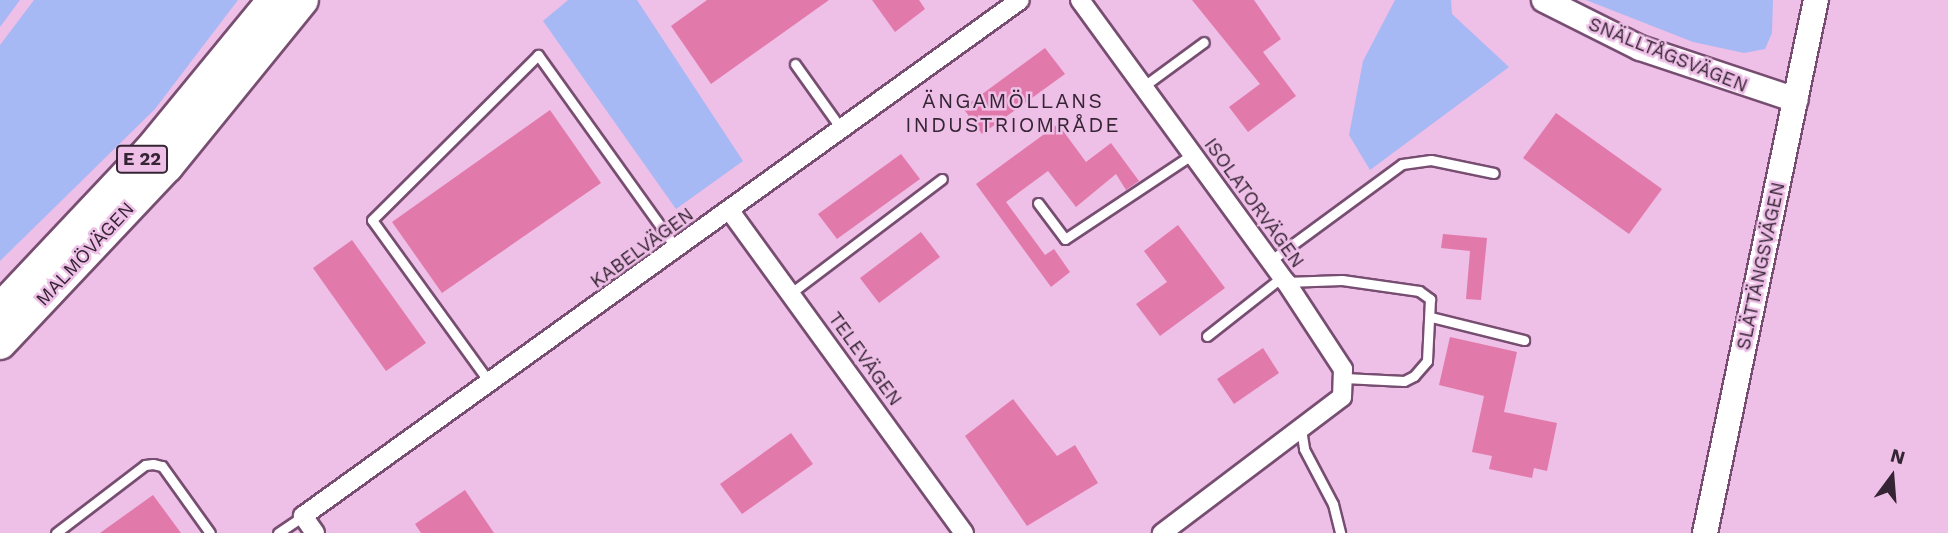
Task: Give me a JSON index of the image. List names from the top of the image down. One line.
{"streets":{"highway":["E 22","MALMÖVÄGEN"],"street":["SNÄLLTÅGSVÄGEN","ISOLATORVÄGEN","KABELVÄGEN","SLÄTTÄNGSVÄGEN","TELEVÄGEN"]},"crossings":[["SNÄLLTÅGSVÄGEN","SLÄTTÄNGSVÄGEN"],["KABELVÄGEN","TELEVÄGEN"]],"districts":["ÄNGAMÖLLANS INDUSTRIOMRÅDE"],"north":"top"}
